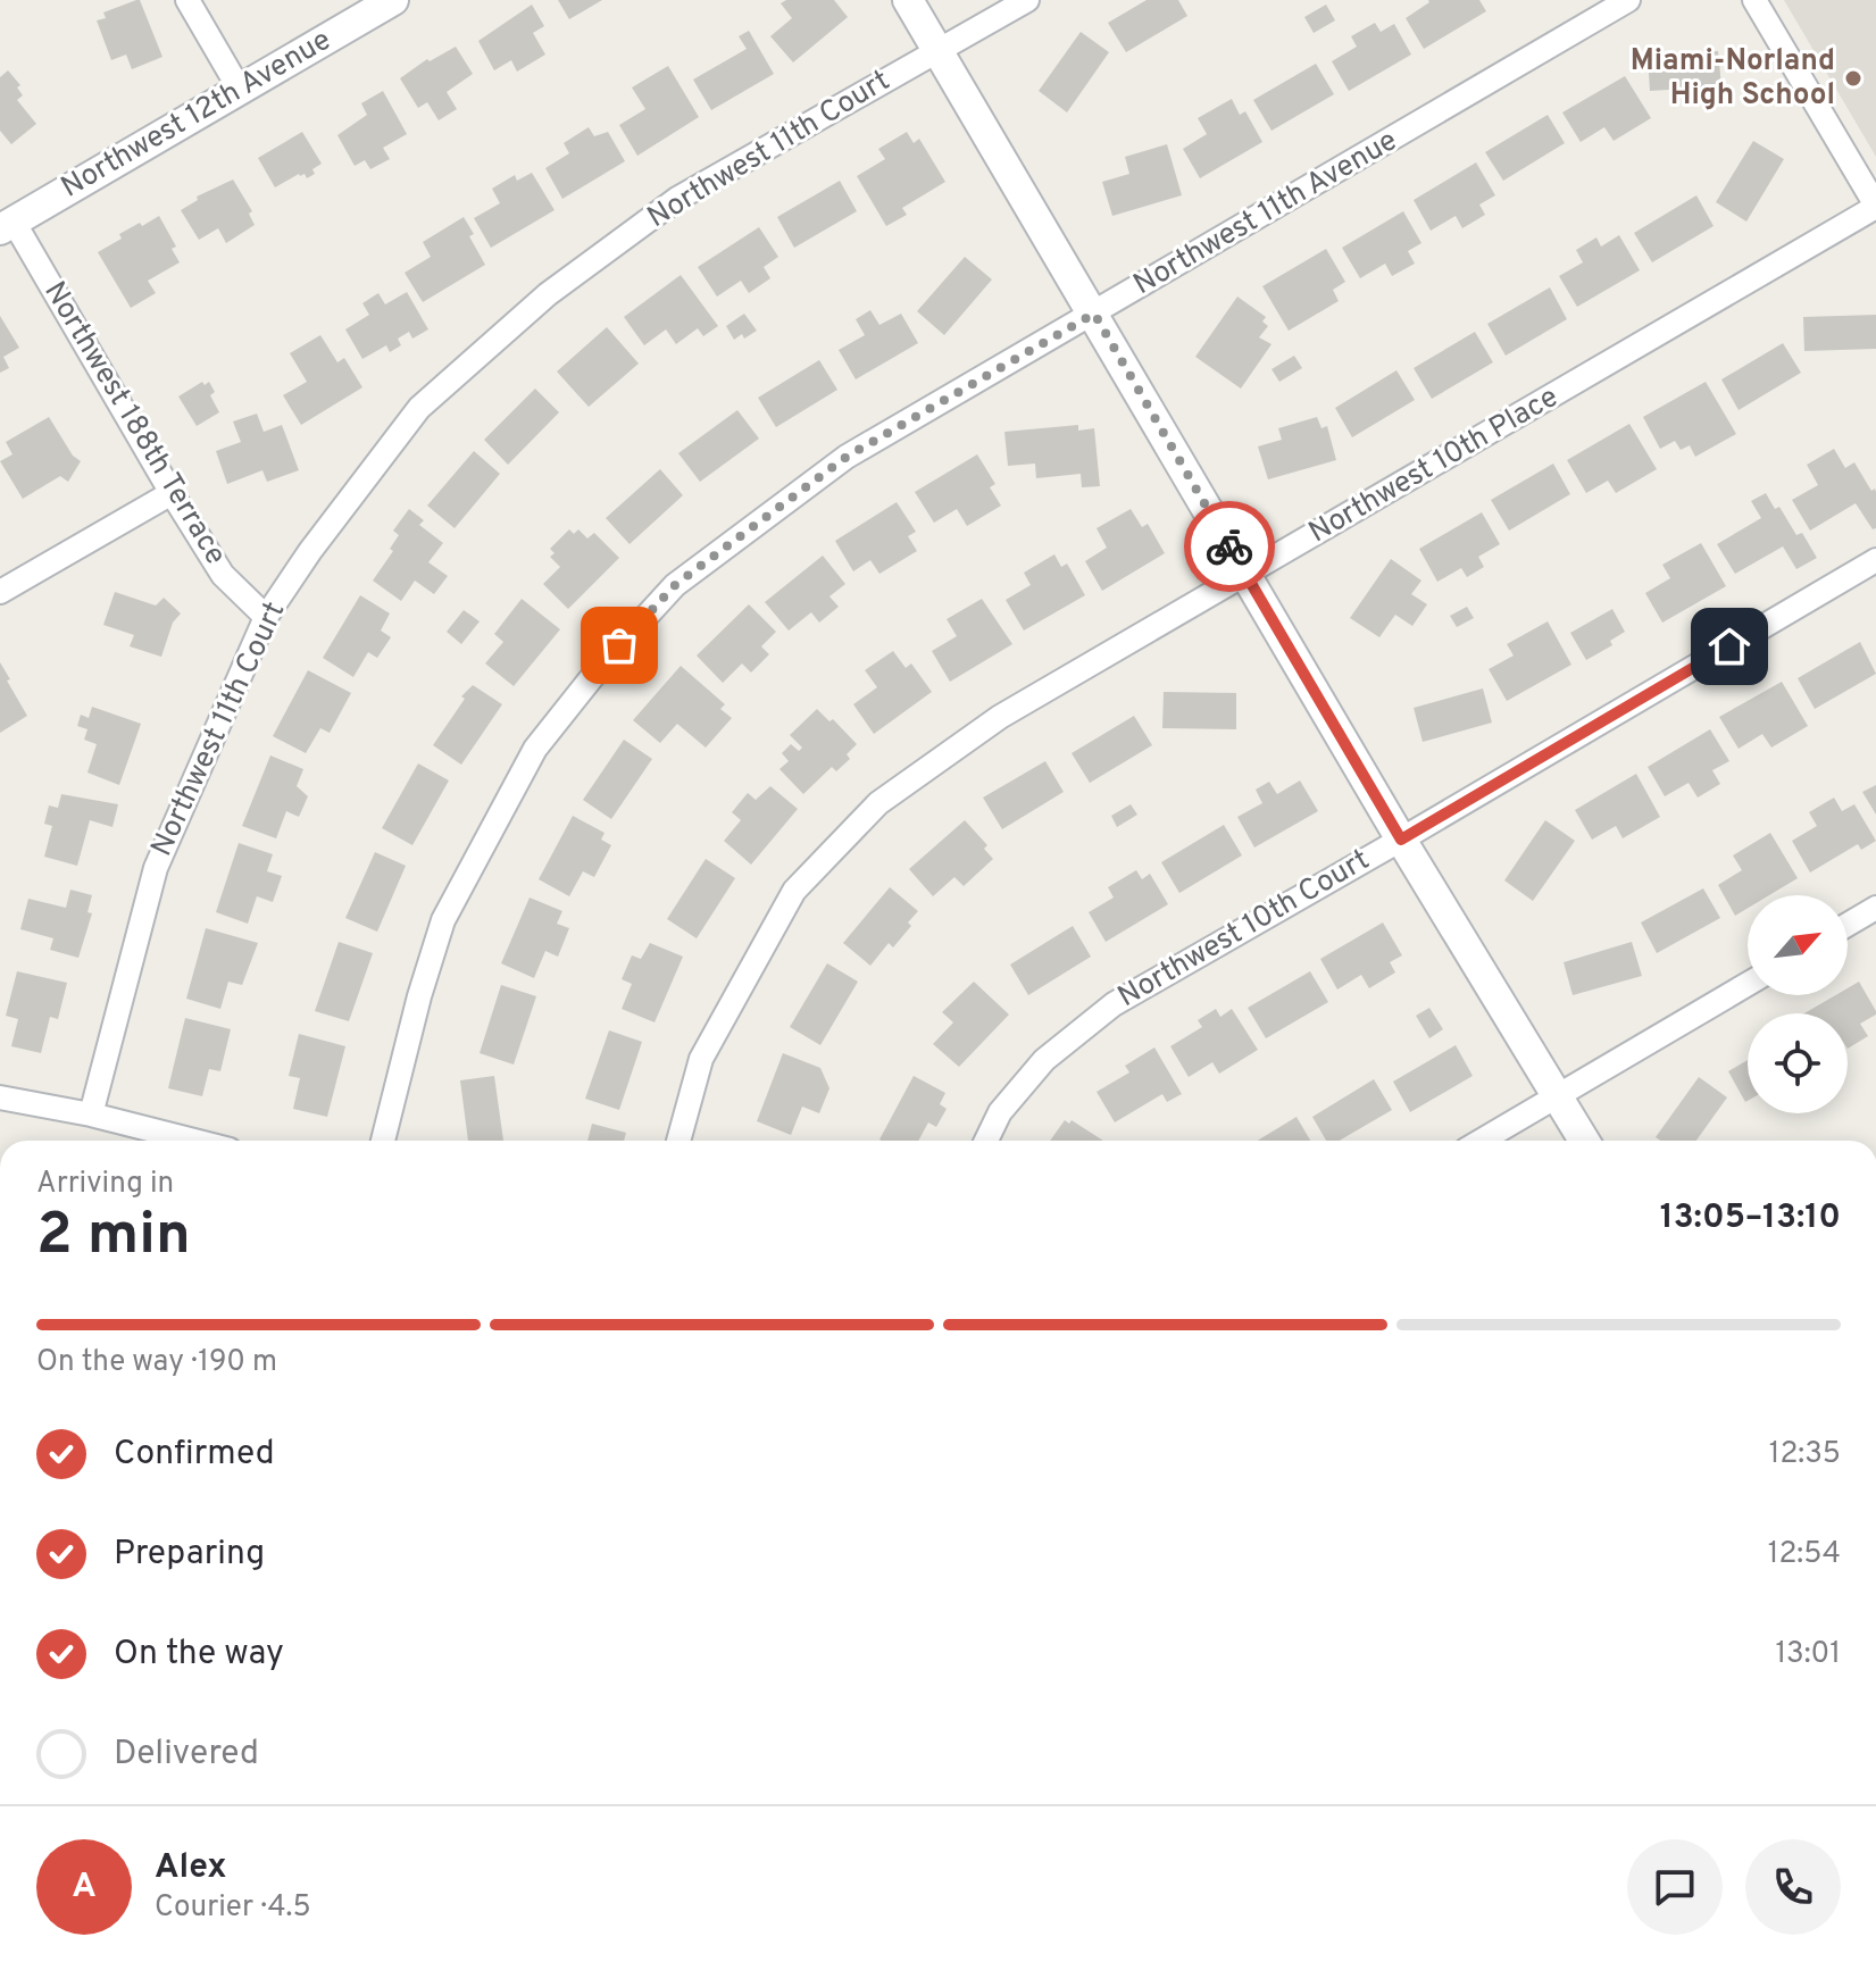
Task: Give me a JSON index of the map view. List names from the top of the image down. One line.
{"streets":{"street":["Northwest 12th Avenue","Northwest 11th Court","Northwest 11th Avenue","Northwest 188th Terrace","Northwest 10th Place","Northwest 10th Court"]},"crossings":[["Northwest 12th Avenue","Northwest 188th Terrace"],["Northwest 11th Court","Northwest 188th Terrace"]],"places":["Miami-Norland High School"],"north":"top right","page":{"heading":["2 min","Arriving in","13:05–13:10"],"panel":["Alex","Courier · 4.5"],"bar":"On the way · 190 m","list":[["Confirmed","12:35"],["Preparing","12:54"],["On the way","13:01"],"Delivered"],"round":"A"}}
